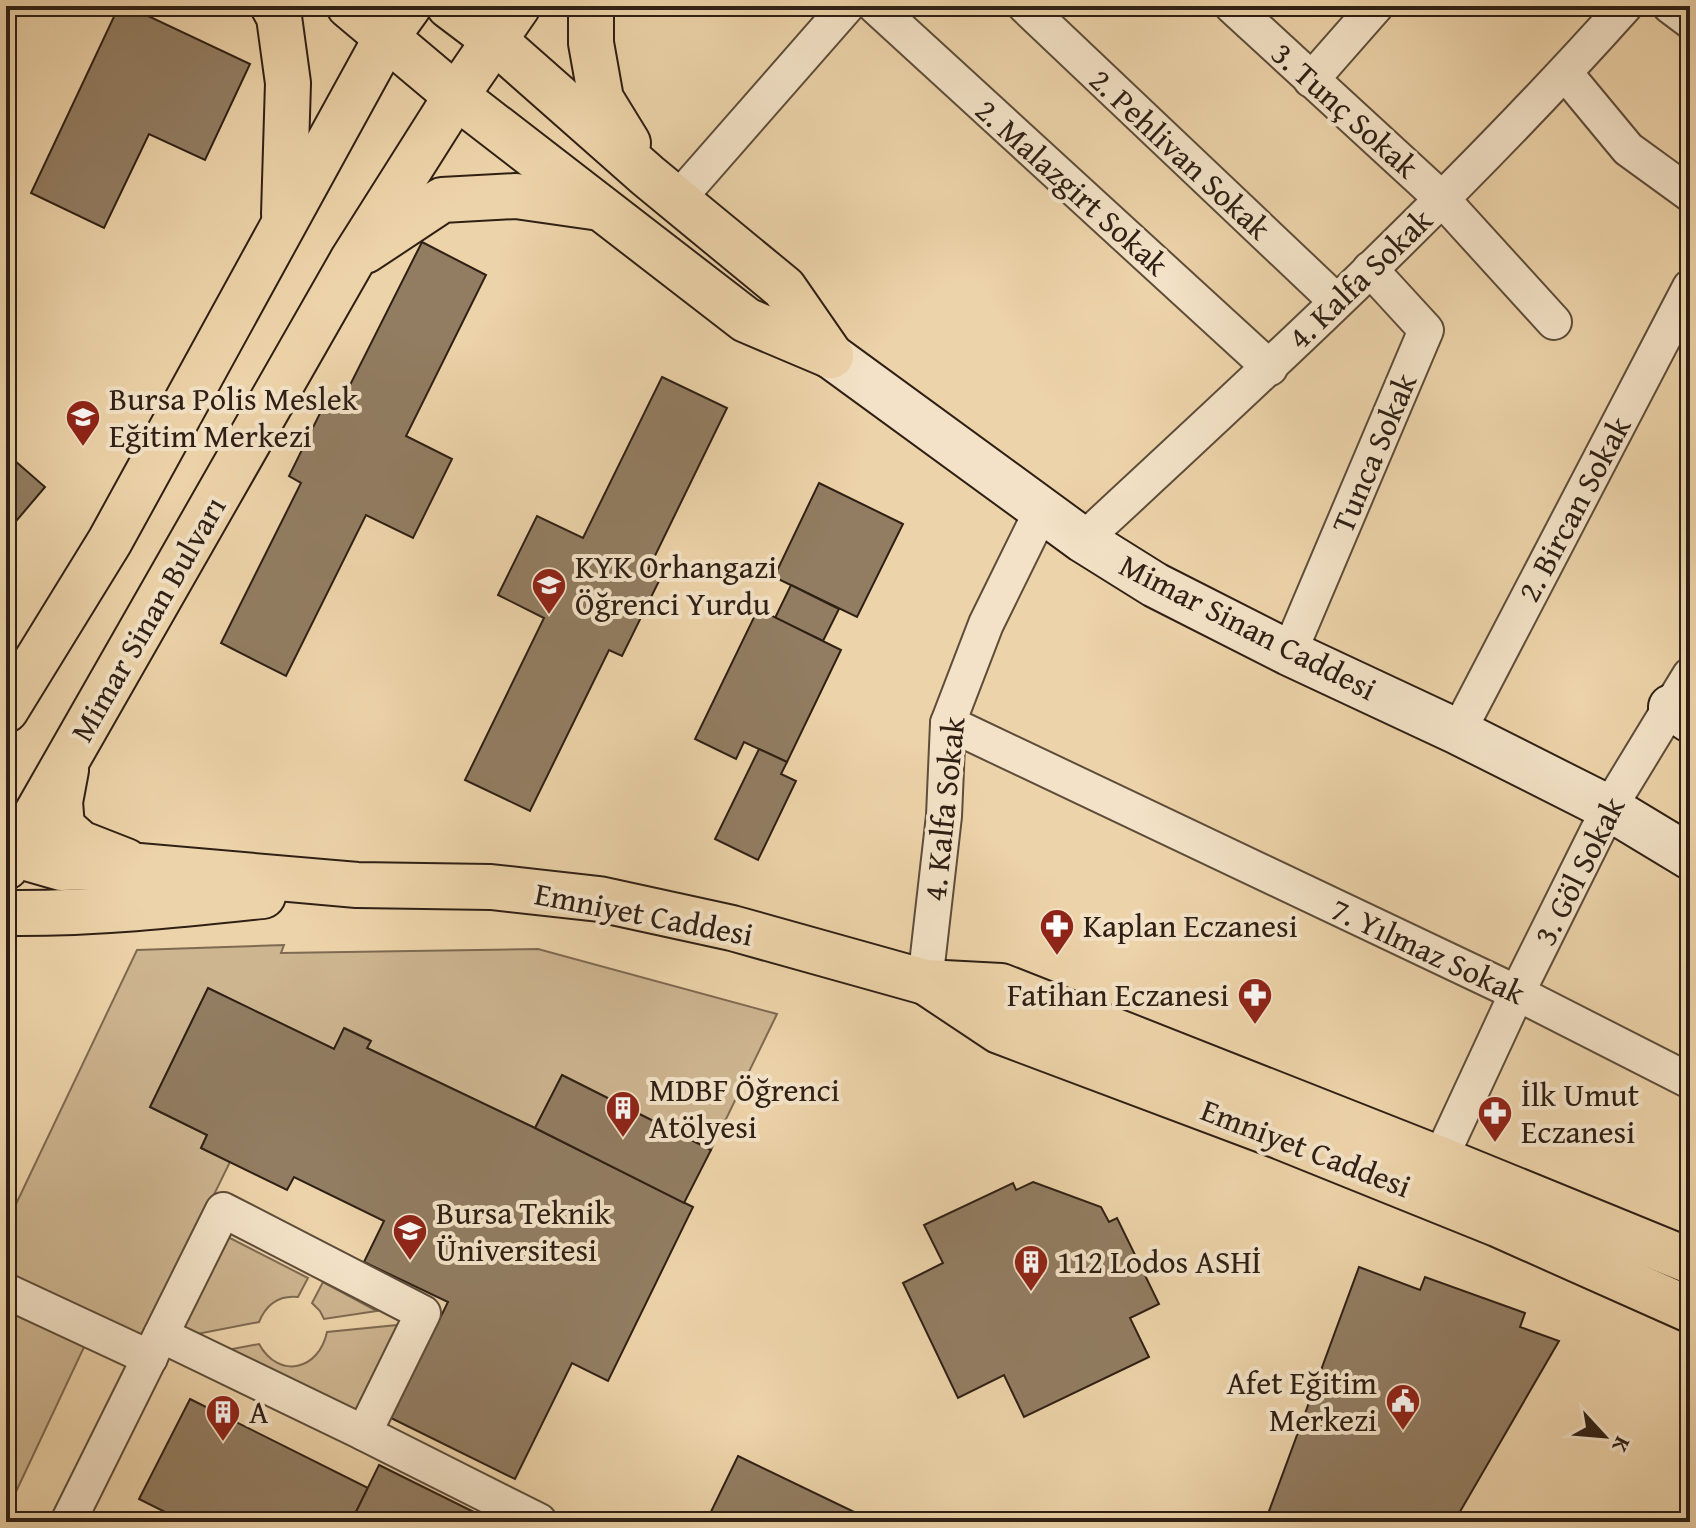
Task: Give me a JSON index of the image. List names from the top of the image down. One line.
{"streets":{"main road":["Mimar Sinan Bulvarı","Emniyet Caddesi"],"street":["3. Tunç Sokak","2. Pehlivan Sokak","2. Malazgirt Sokak","4. Kalfa Sokak","Tunca Sokak","2. Bircan Sokak","Mimar Sinan Caddesi","3. Göl Sokak","7. Yılmaz Sokak"]},"crossings":[["3. Tunç Sokak","4. Kalfa Sokak"],["2. Pehlivan Sokak","4. Kalfa Sokak"],["2. Malazgirt Sokak","4. Kalfa Sokak"],["4. Kalfa Sokak","Tunca Sokak"],["4. Kalfa Sokak","Mimar Sinan Caddesi"],["4. Kalfa Sokak","Emniyet Caddesi"],["4. Kalfa Sokak","7. Yılmaz Sokak"],["Tunca Sokak","Mimar Sinan Caddesi"],["2. Bircan Sokak","Mimar Sinan Caddesi"],["Mimar Sinan Caddesi","3. Göl Sokak"],["3. Göl Sokak","Emniyet Caddesi"],["3. Göl Sokak","7. Yılmaz Sokak"]],"places":{"school or university":["Bursa Polis Meslek Eğitim Merkezi","KYK Orhangazi Öğrenci Yurdu","Bursa Teknik Üniversitesi"],"pharmacy":["Kaplan Eczanesi","Fatihan Eczanesi","İlk Umut Eczanesi"],"building":["MDBF Öğrenci Atölyesi","112 Lodos ASHİ","A"],"public building":["Afet Eğitim Merkezi"]},"north":"bottom right"}
